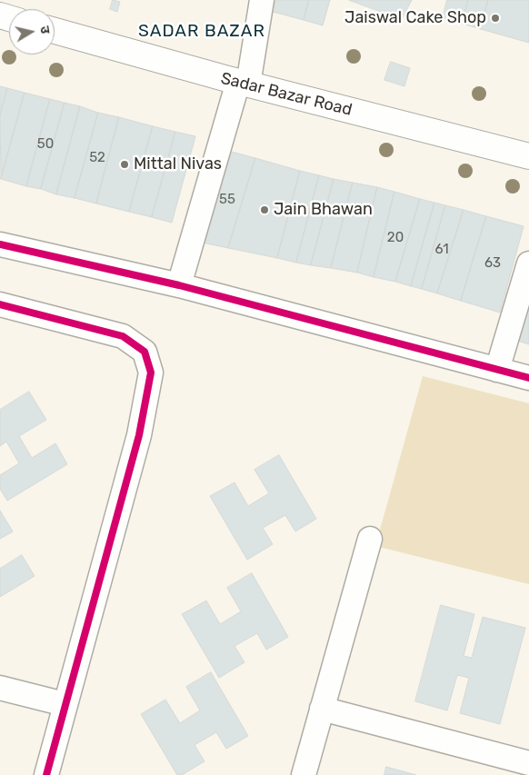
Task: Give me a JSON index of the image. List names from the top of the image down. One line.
{"streets":{"street":["Sadar Bazar Road"]},"districts":["SADAR BAZAR"],"places":["Jaiswal Cake Shop","Mittal Nivas","Jain Bhawan"],"house_numbers":["50","52","55","20","61","63"],"north":"right"}
